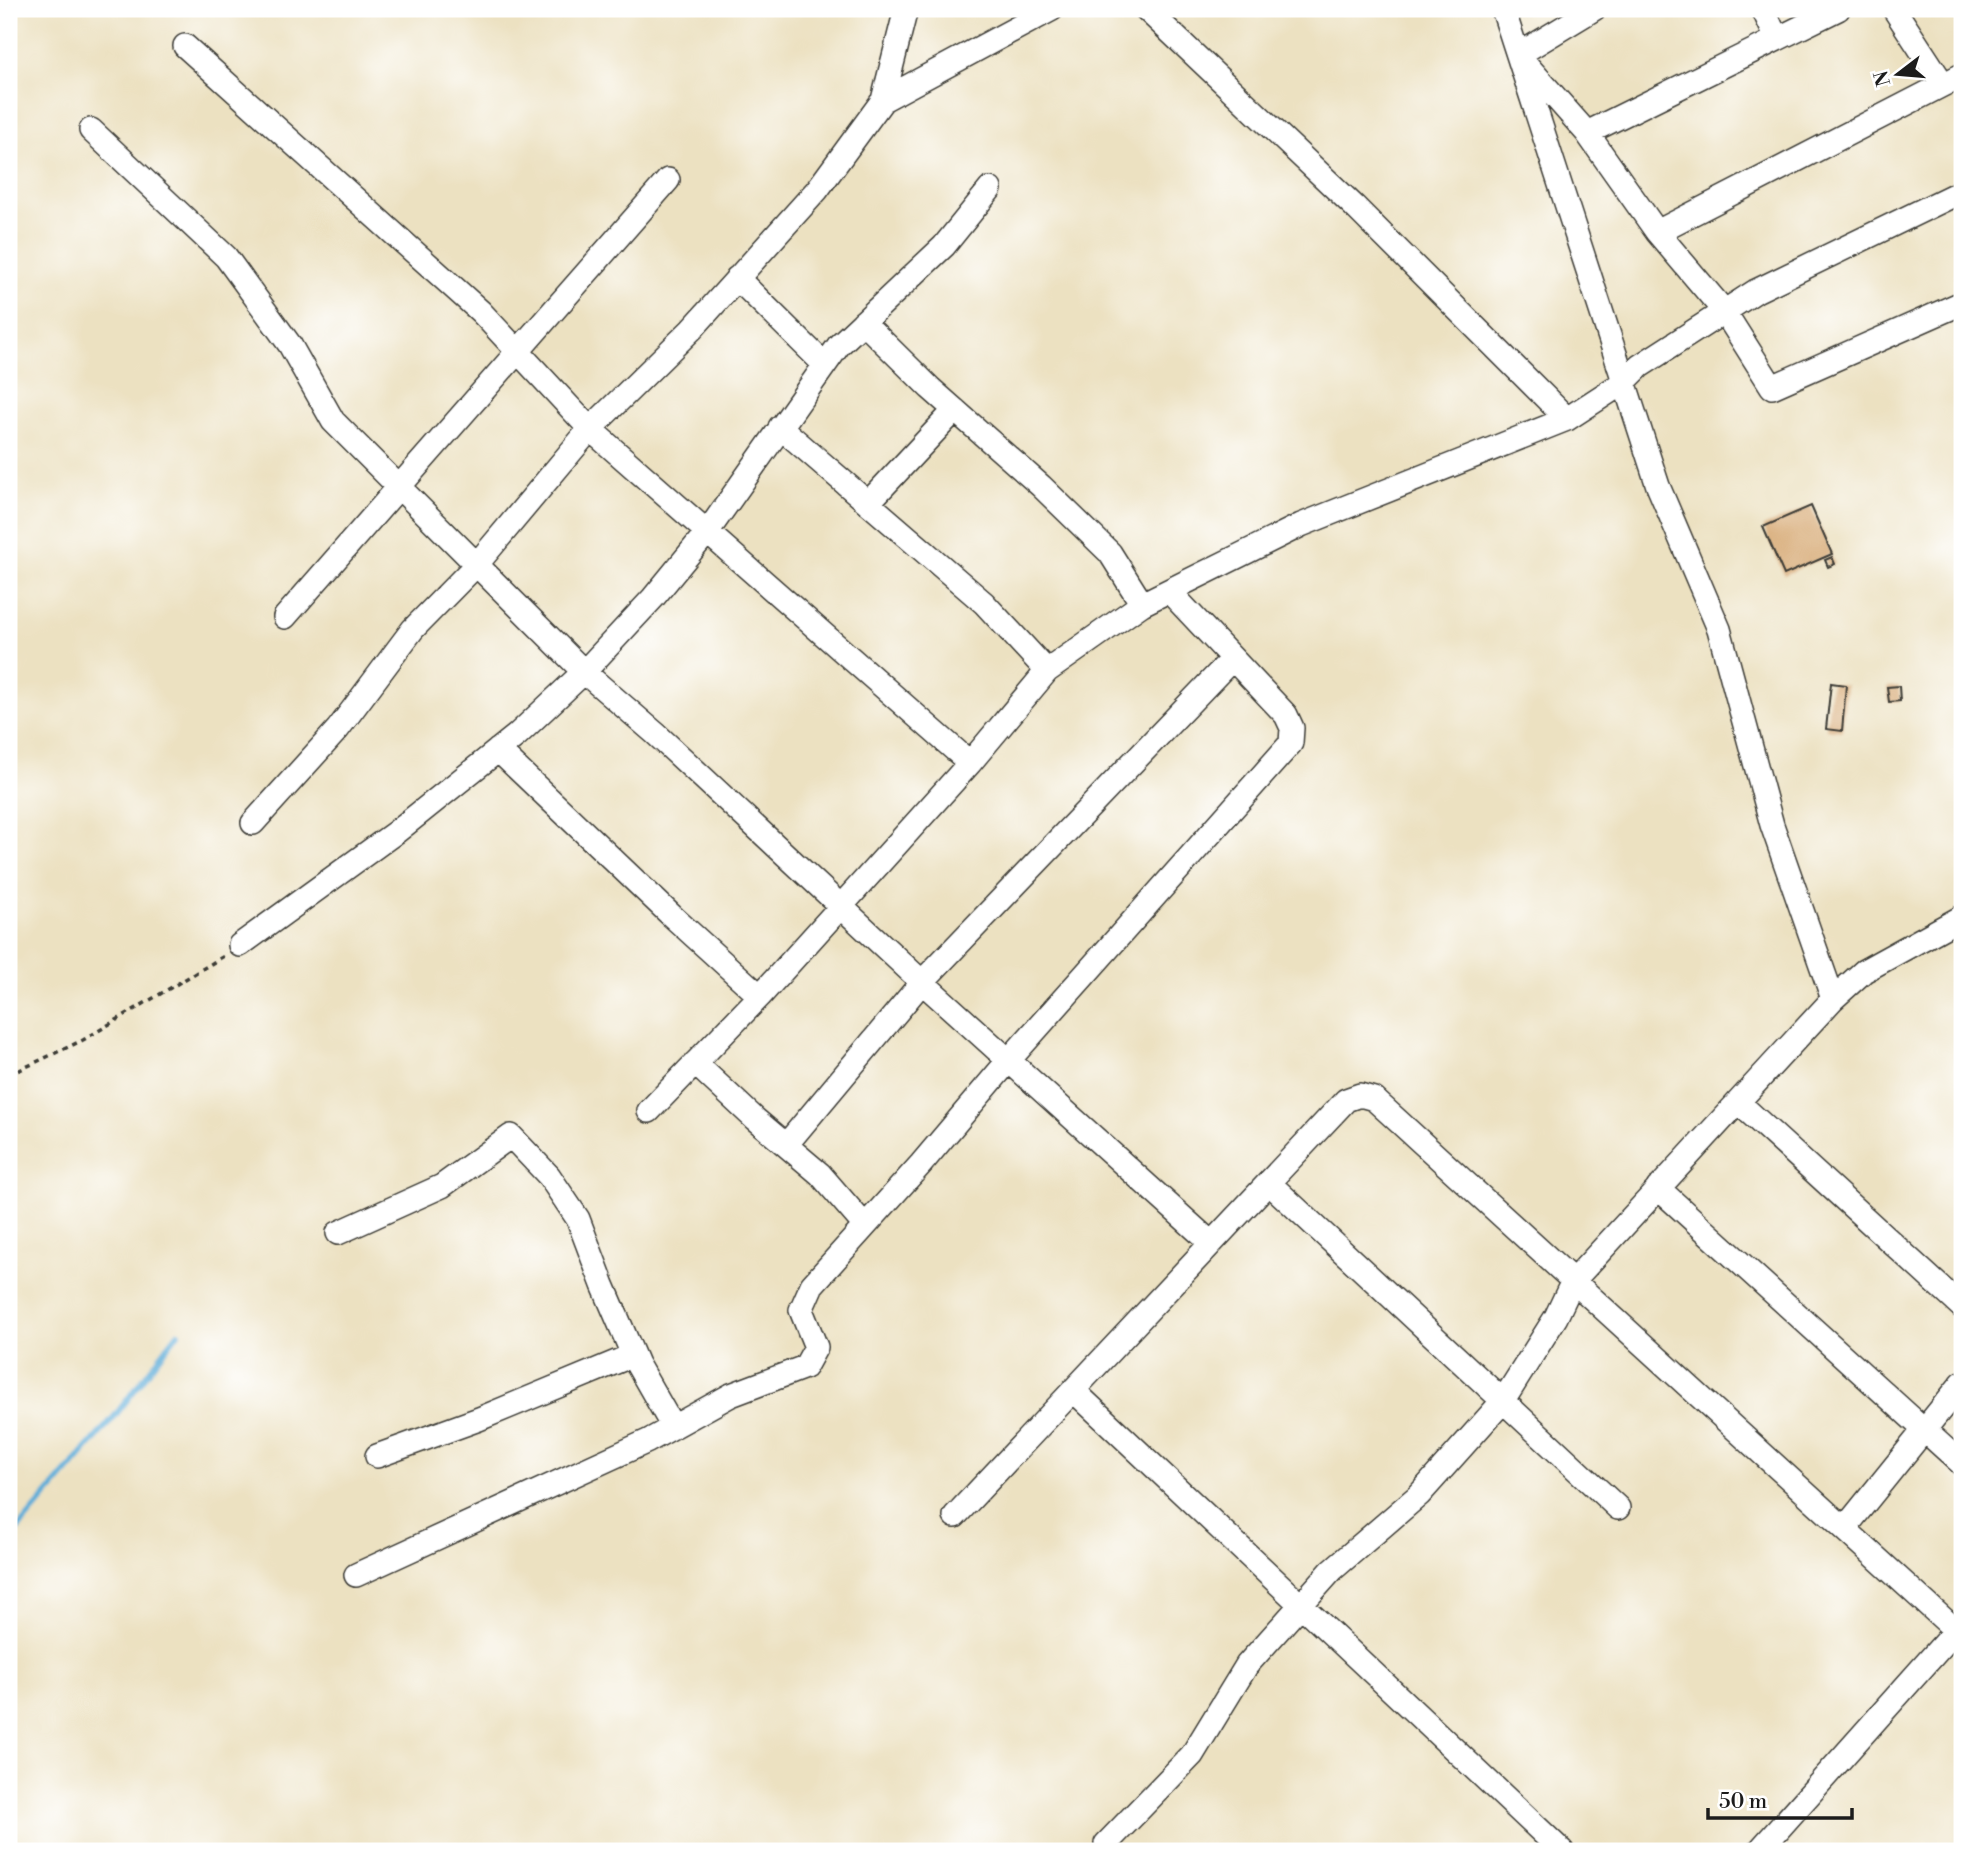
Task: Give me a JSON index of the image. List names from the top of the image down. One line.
{"scale_bar":"50 m","north":"left"}
